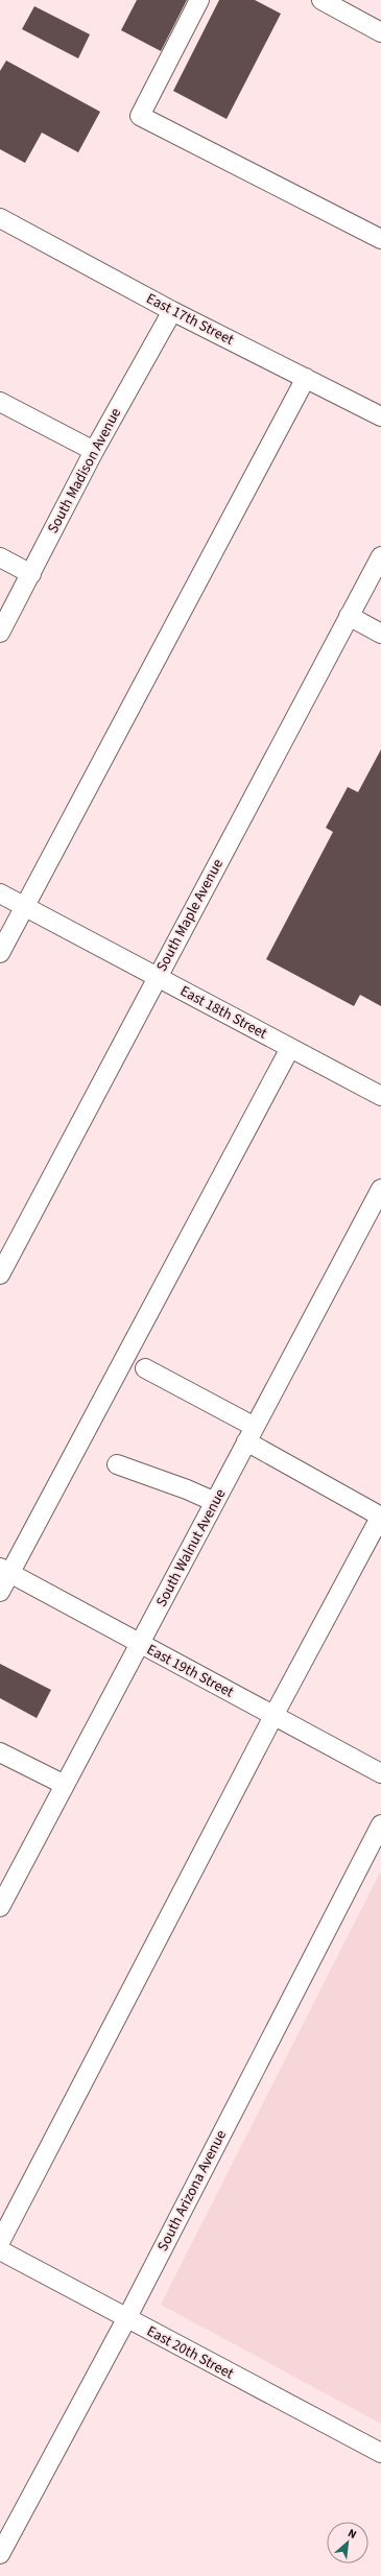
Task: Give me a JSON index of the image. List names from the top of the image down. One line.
{"streets":{"street":["East 17th Street","South Madison Avenue","South Maple Avenue","East 18th Street","South Walnut Avenue","East 19th Street","South Arizona Avenue","East 20th Street"]},"crossings":[["East 17th Street","South Madison Avenue"],["South Maple Avenue","East 18th Street"],["South Walnut Avenue","East 19th Street"],["South Arizona Avenue","East 20th Street"]],"north":"top right"}
